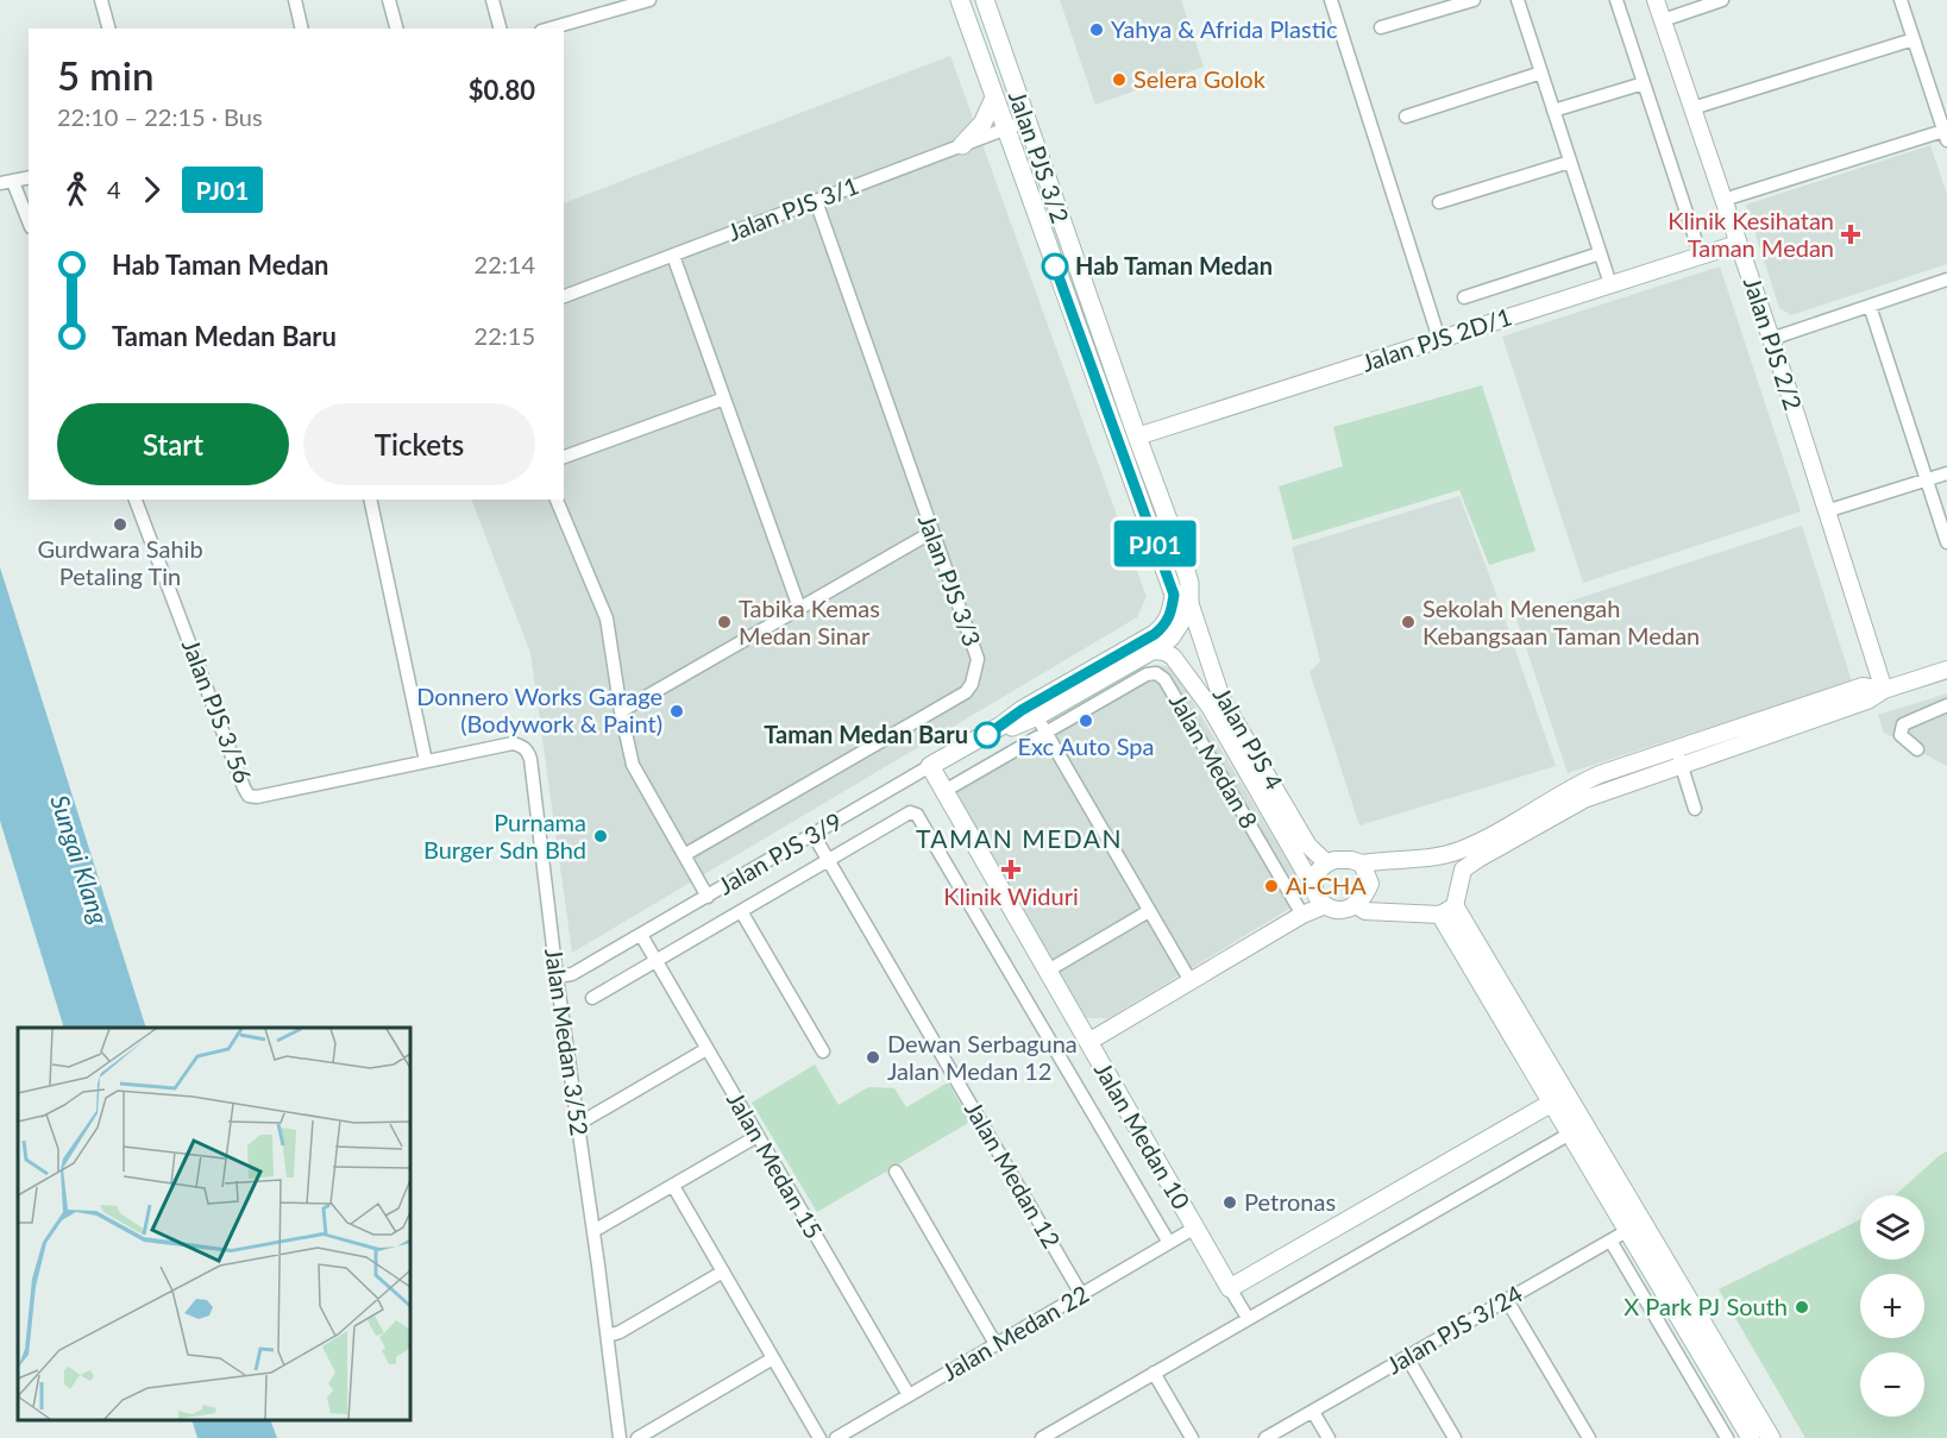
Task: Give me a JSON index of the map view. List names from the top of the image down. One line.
{"streets":{"main road":["Jalan PJS 3/2","Jalan PJS 3/9","Jalan Medan 10"],"street":["Jalan PJS 3/1","Jalan PJS 2D/1","Jalan PJS 2/2","Jalan PJS 3/3","Jalan PJS 3/56","Jalan PJS 4","Jalan Medan 8","Jalan Medan 3/52","Jalan Medan 15","Jalan Medan 12","Jalan PJS 3/24","Jalan Medan 22"]},"crossings":[["Jalan PJS 3/2","Jalan PJS 3/1"],["Jalan PJS 3/2","Jalan PJS 2D/1"],["Jalan PJS 3/2","Jalan PJS 4"],["Jalan PJS 3/2","Jalan PJS 3/9"],["Jalan PJS 3/1","Jalan PJS 3/3"],["Jalan PJS 2D/1","Jalan PJS 2/2"],["Jalan PJS 3/56","Jalan Medan 3/52"],["Jalan PJS 4","Jalan PJS 3/9"],["Jalan Medan 8","Jalan PJS 3/9"],["Jalan Medan 8","Jalan Medan 10"],["Jalan PJS 3/9","Jalan Medan 3/52"],["Jalan PJS 3/9","Jalan Medan 10"],["Jalan PJS 3/9","Jalan Medan 15"],["Jalan PJS 3/9","Jalan Medan 12"],["Jalan Medan 10","Jalan Medan 22"],["Jalan Medan 15","Jalan Medan 22"],["Jalan Medan 12","Jalan Medan 22"]],"districts":["TAMAN MEDAN"],"water":["Sungai Klang"],"places":{"other":["Yahya & Afrida Plastic","Selera Golok","Hab Taman Medan","Gurdwara Sahib Petaling Tin","Tabika Kemas Medan Sinar","Sekolah Menengah Kebangsaan Taman Medan","Donnero Works Garage (Bodywork & Paint)","Exc Auto Spa","Taman Medan Baru","Purnama Burger Sdn Bhd","Ai-CHA","Dewan Serbaguna Jalan Medan 12","Petronas","X Park PJ South"],"health":["Klinik Kesihatan Taman Medan","Klinik Widuri"]},"lines":["bus line PJ01"],"page":{"on_map":"PJ01","heading":["5 min","22:10 – 22:15 · Bus","$0.80"],"legs":["4","PJ01"],"list":[{"name":"Hab Taman Medan","value":"22:14"},{"name":"Taman Medan Baru","value":"22:15"}],"buttons":["Start","Tickets"],"map_buttons":["+","−"]}}
